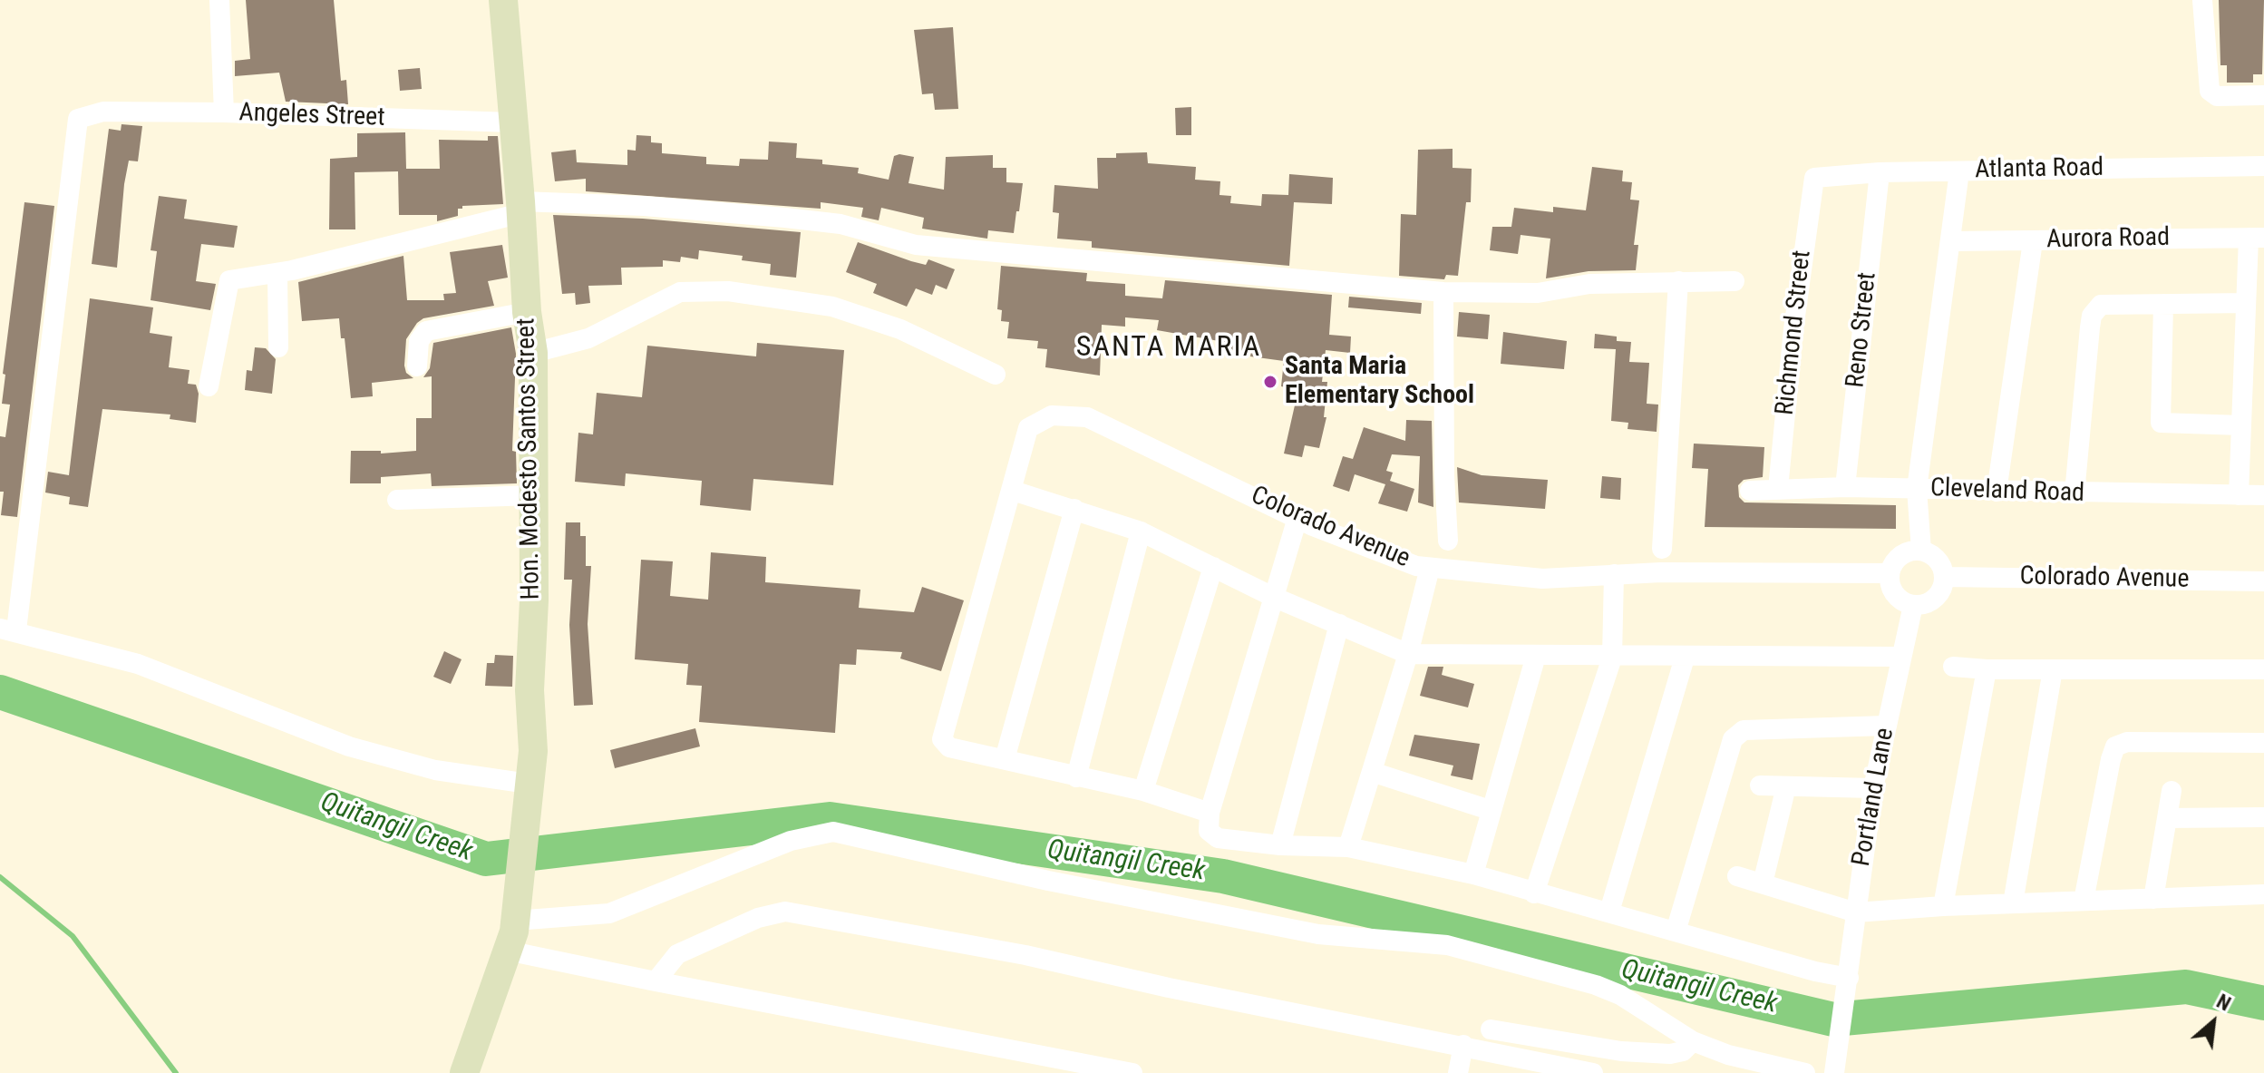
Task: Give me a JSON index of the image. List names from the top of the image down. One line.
{"streets":{"street":["Angeles Street","Atlanta Road","Aurora Road","Reno Street","Richmond Street","Hon. Modesto Santos Street","Cleveland Road","Colorado Avenue","Portland Lane"]},"crossings":[["Angeles Street","Hon. Modesto Santos Street"],["Atlanta Road","Reno Street"],["Atlanta Road","Richmond Street"],["Reno Street","Cleveland Road"],["Richmond Street","Cleveland Road"],["Colorado Avenue","Portland Lane"]],"districts":["SANTA MARIA"],"water":["Quitangil Creek"],"places":["Santa Maria Elementary School"],"north":"top right"}
